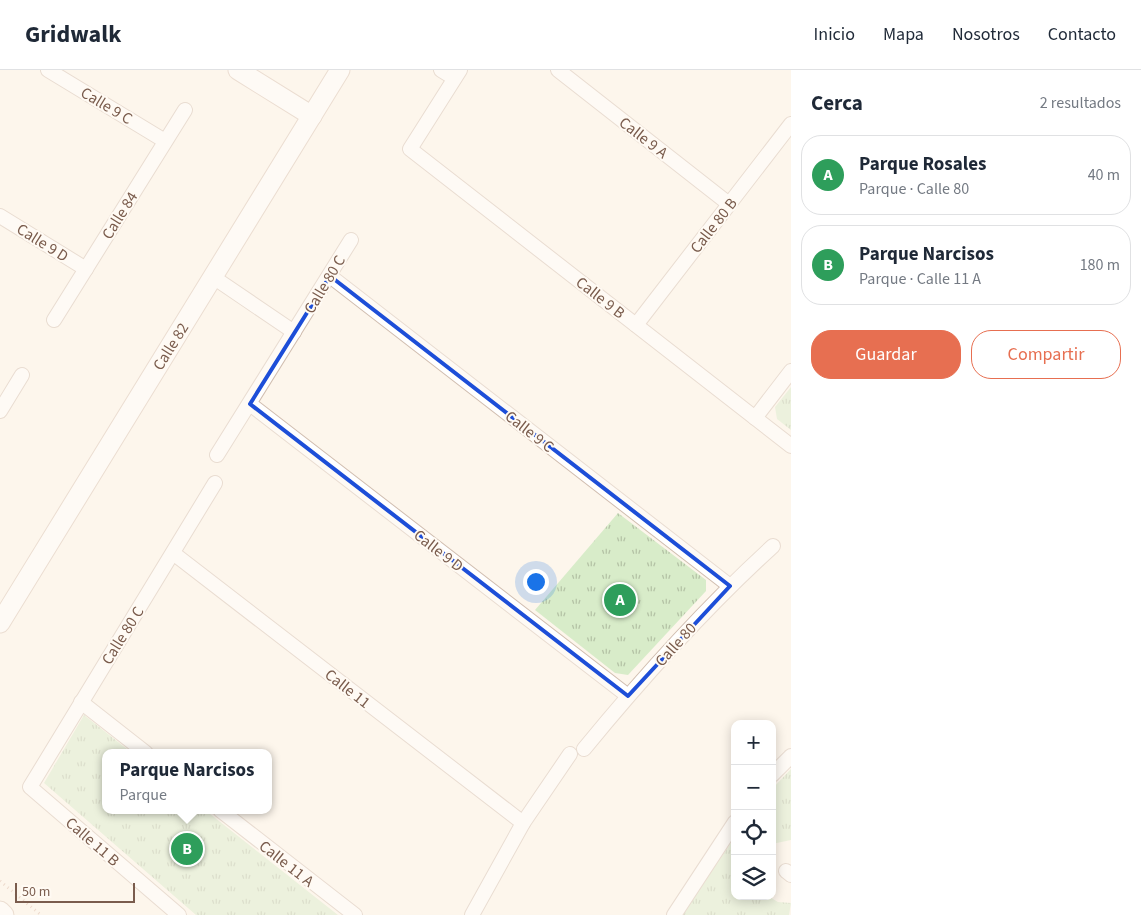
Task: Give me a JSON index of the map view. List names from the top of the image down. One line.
{"streets":{"street":["Calle 9 C","Calle 9 A","Calle 84","Calle 80 B","Calle 9 D","Calle 80 C","Calle 9 B","Calle 82","Calle 80","Calle 11","Calle 11 B","Calle 11 A"]},"crossings":[["Calle 9 C","Calle 84"],["Calle 9 C","Calle 80 C"],["Calle 9 C","Calle 80"],["Calle 9 A","Calle 80 B"],["Calle 84","Calle 9 D"],["Calle 80 B","Calle 9 B"],["Calle 9 D","Calle 80 C"],["Calle 9 D","Calle 80"],["Calle 80 C","Calle 11"],["Calle 80 C","Calle 11 B"]],"scale_bar":"50 m","page":{"header":"Gridwalk","nav":["Inicio","Mapa","Nosotros","Contacto"],"heading":["Cerca","2 resultados"],"list":[{"mark":"A","name":"Parque Rosales","note":"Parque · Calle 80","value":"40 m"},{"mark":"B","name":"Parque Narcisos","note":"Parque · Calle 11 A","value":"180 m"}],"buttons":["Guardar","Compartir"],"pins":["A","B"],"map_buttons":["+","−"],"popup":["Parque Narcisos","Parque"],"scale":"50 m"}}
